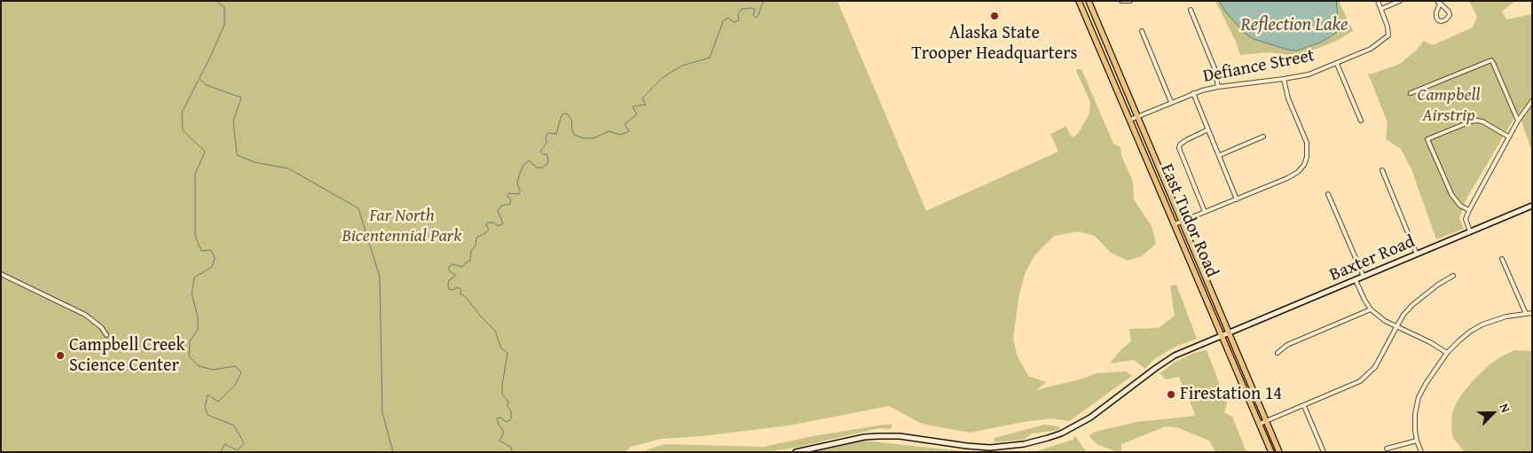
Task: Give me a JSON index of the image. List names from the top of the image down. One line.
{"streets":{"main road":["East Tudor Road"],"street":["Defiance Street","Baxter Road"]},"crossings":[["Defiance Street","East Tudor Road"],["East Tudor Road","Baxter Road"]],"water":["Reflection Lake"],"parks":["Campbell Airstrip","Far North Bicentennial Park"],"places":["Alaska State Trooper Headquarters","Campbell Creek Science Center","Firestation 14"],"north":"top right"}
